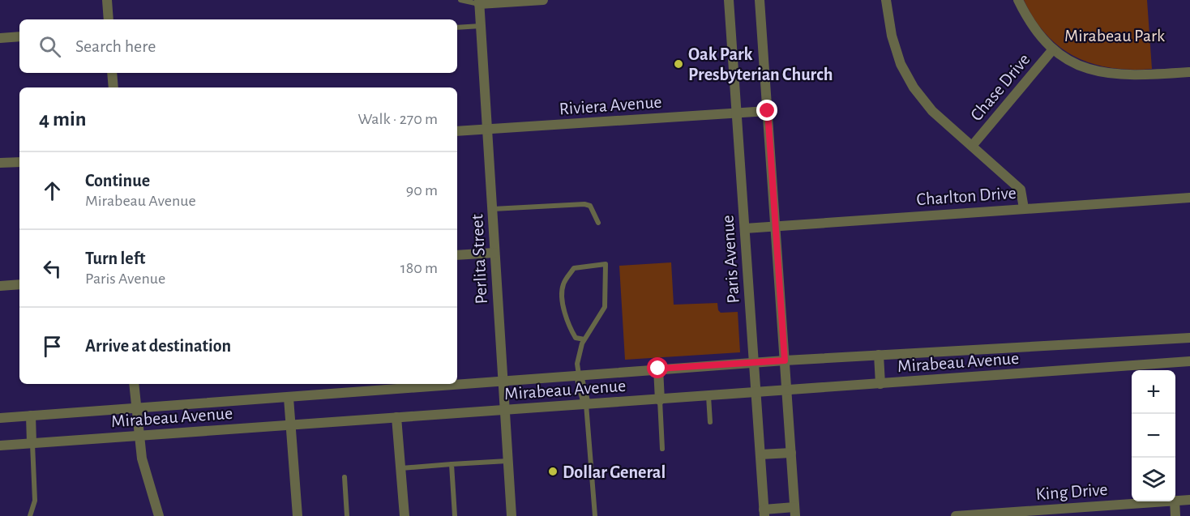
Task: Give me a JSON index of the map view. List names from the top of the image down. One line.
{"streets":{"street":["Chase Drive","Riviera Avenue","Charlton Drive","Perlita Street","Paris Avenue","Mirabeau Avenue","King Drive"]},"crossings":[["Riviera Avenue","Perlita Street"],["Riviera Avenue","Paris Avenue"],["Charlton Drive","Paris Avenue"],["Perlita Street","Mirabeau Avenue"],["Paris Avenue","Mirabeau Avenue"]],"parks":["Mirabeau Park"],"places":["Oak Park Presbyterian Church","Dollar General"],"page":{"search":"Search here","heading":["4 min","Walk · 270 m"],"list":[["Continue","Mirabeau Avenue","90 m"],["Turn left","Paris Avenue","180 m"],"Arrive at destination"],"map_buttons":["+","−"]}}
